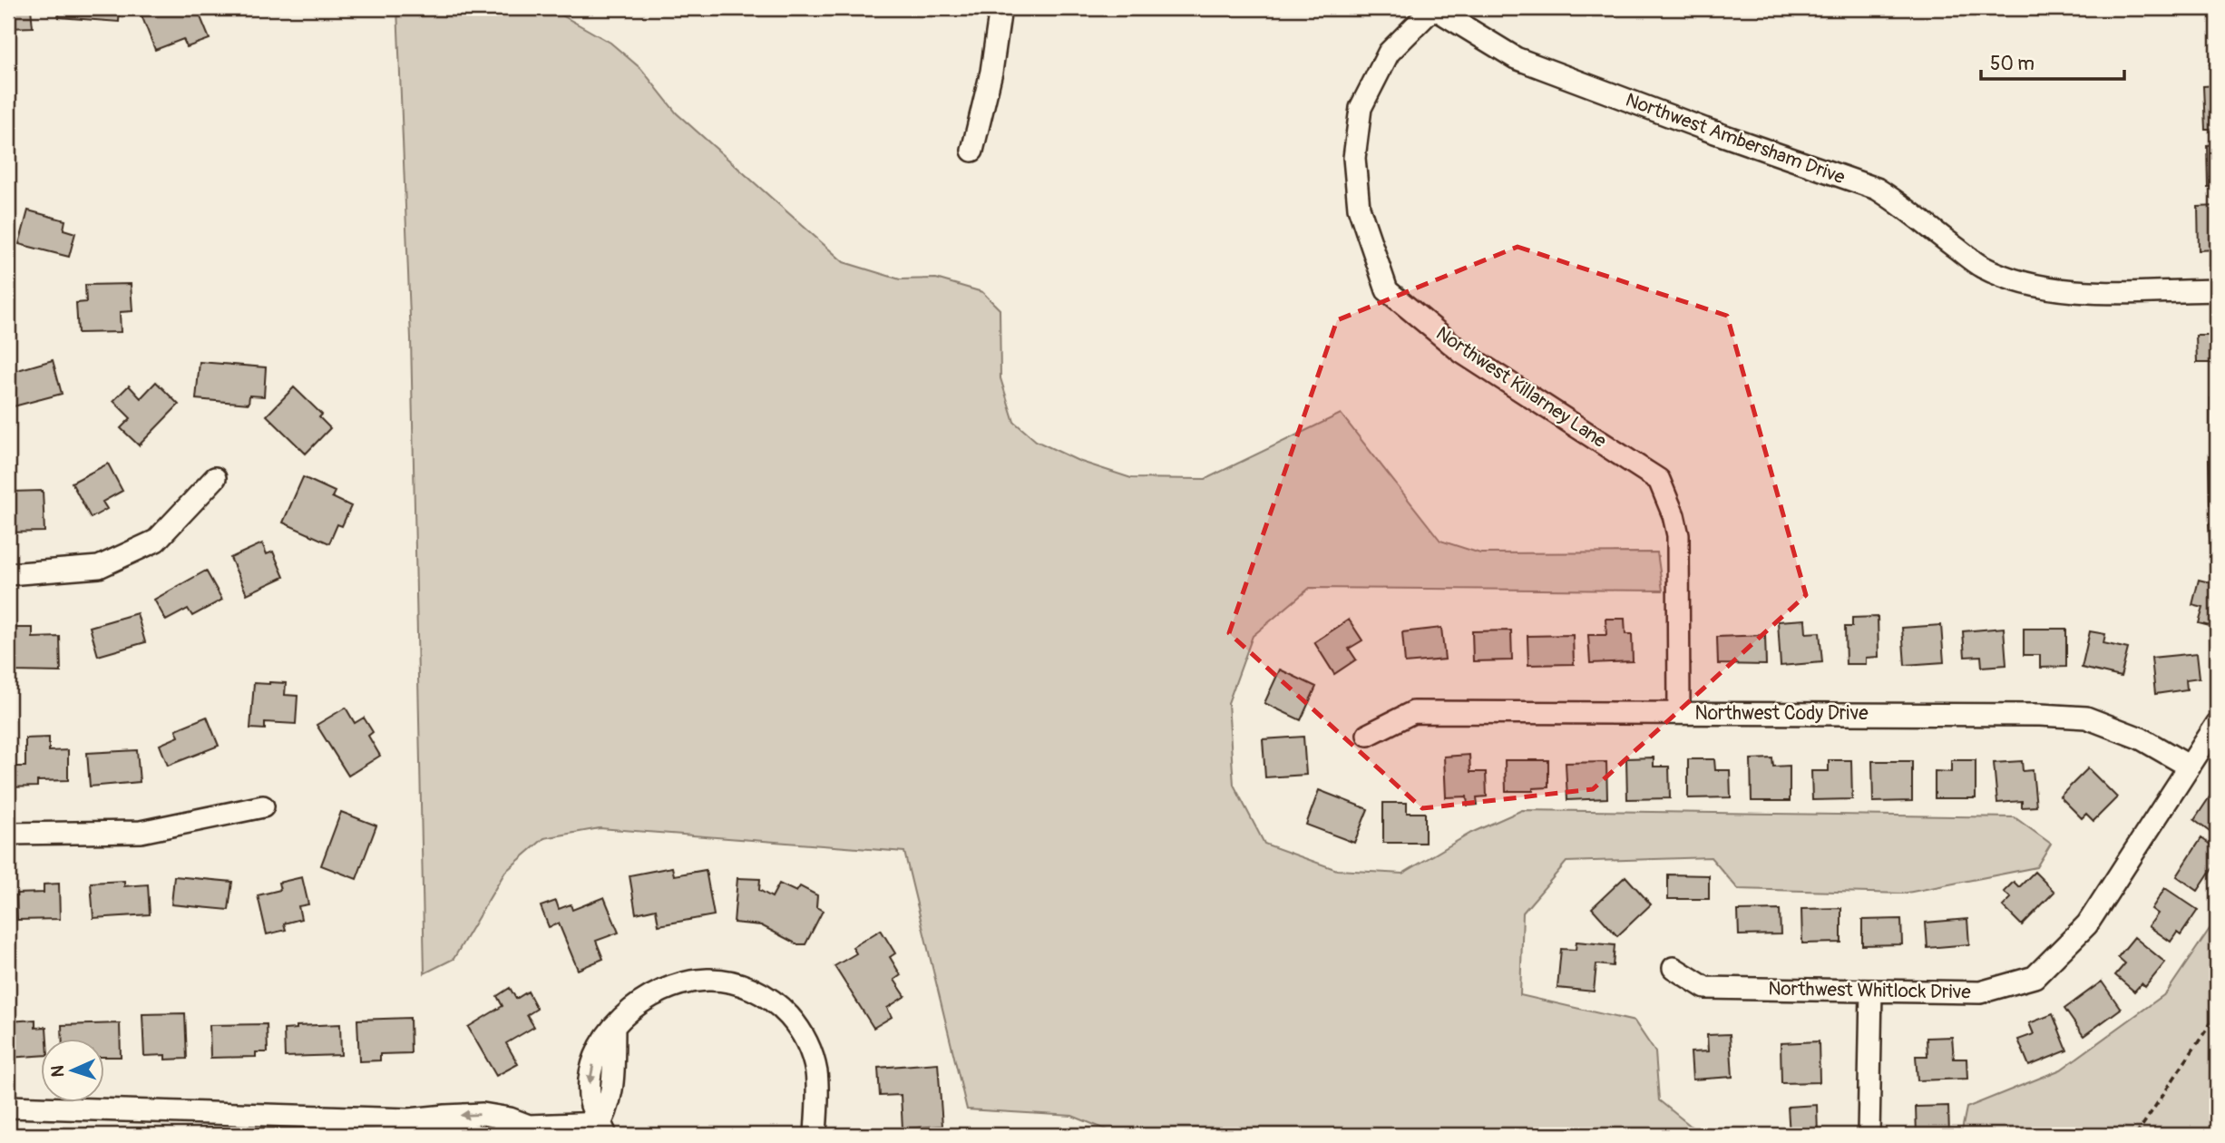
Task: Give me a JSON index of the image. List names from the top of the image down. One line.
{"streets":{"street":["Northwest Ambersham Drive","Northwest Killarney Lane","Northwest Cody Drive","Northwest Whitlock Drive"]},"crossings":[["Northwest Ambersham Drive","Northwest Killarney Lane"],["Northwest Killarney Lane","Northwest Cody Drive"],["Northwest Cody Drive","Northwest Whitlock Drive"]],"scale_bar":"50 m","north":"left"}
